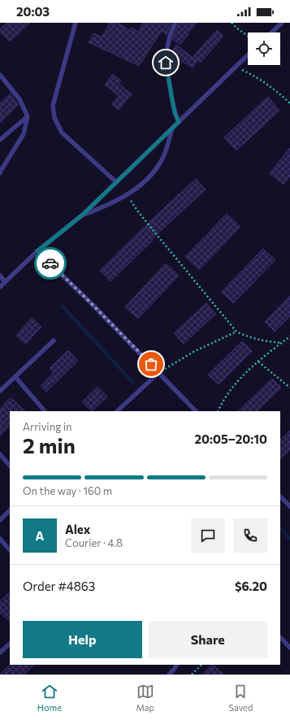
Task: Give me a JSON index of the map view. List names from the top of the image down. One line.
{"page":{"status":"20:03","heading":["2 min","Arriving in","20:05–20:10"],"panel":["Alex","Courier · 4.8","Order #4863","$6.20"],"bar":"On the way · 160 m","round":"A","buttons":["Help","Share"],"tabs":["Home","Map","Saved"]}}
